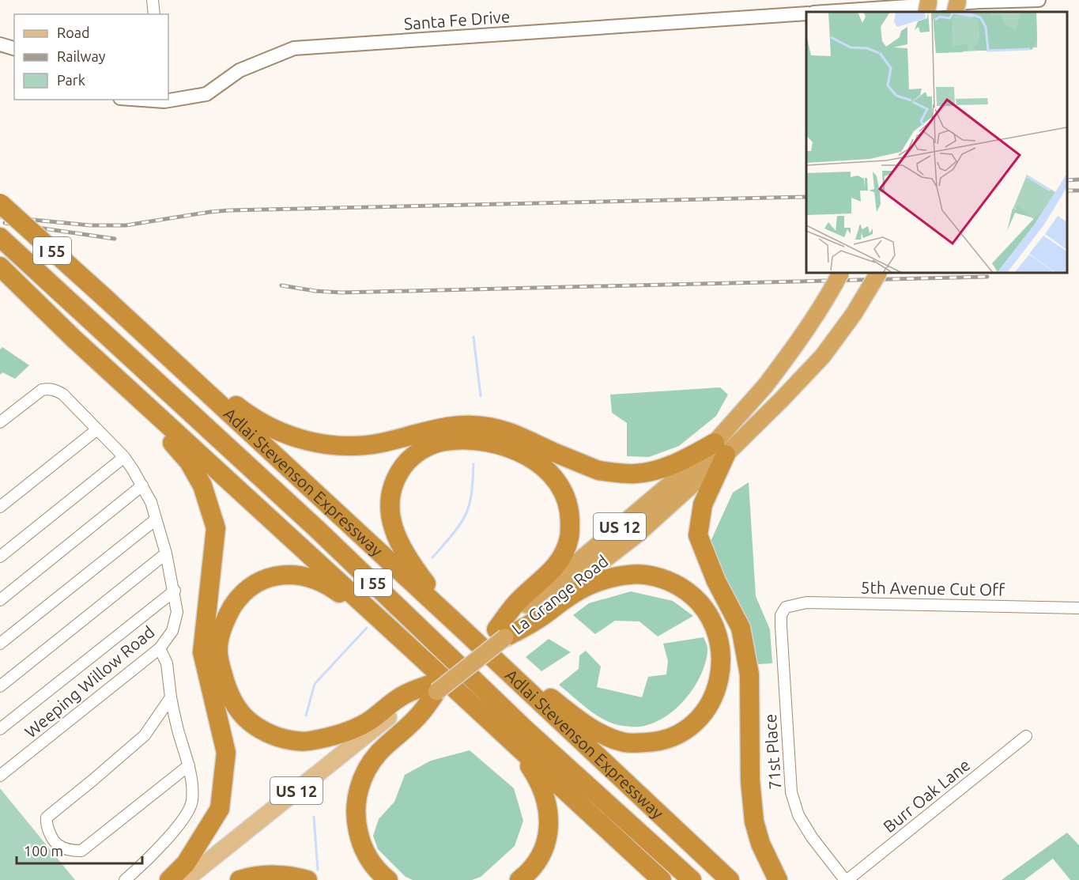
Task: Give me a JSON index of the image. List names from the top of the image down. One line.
{"streets":{"highway":["I 55","Adlai Stevenson Expressway","US 12","La Grange Road"],"street":["Santa Fe Drive","5th Avenue Cut Off","Weeping Willow Road","71st Place","Burr Oak Lane"]},"crossings":[["5th Avenue Cut Off","71st Place"],["71st Place","Burr Oak Lane"]],"legend":["Road","Railway","Park"],"scale_bar":"100 m"}
